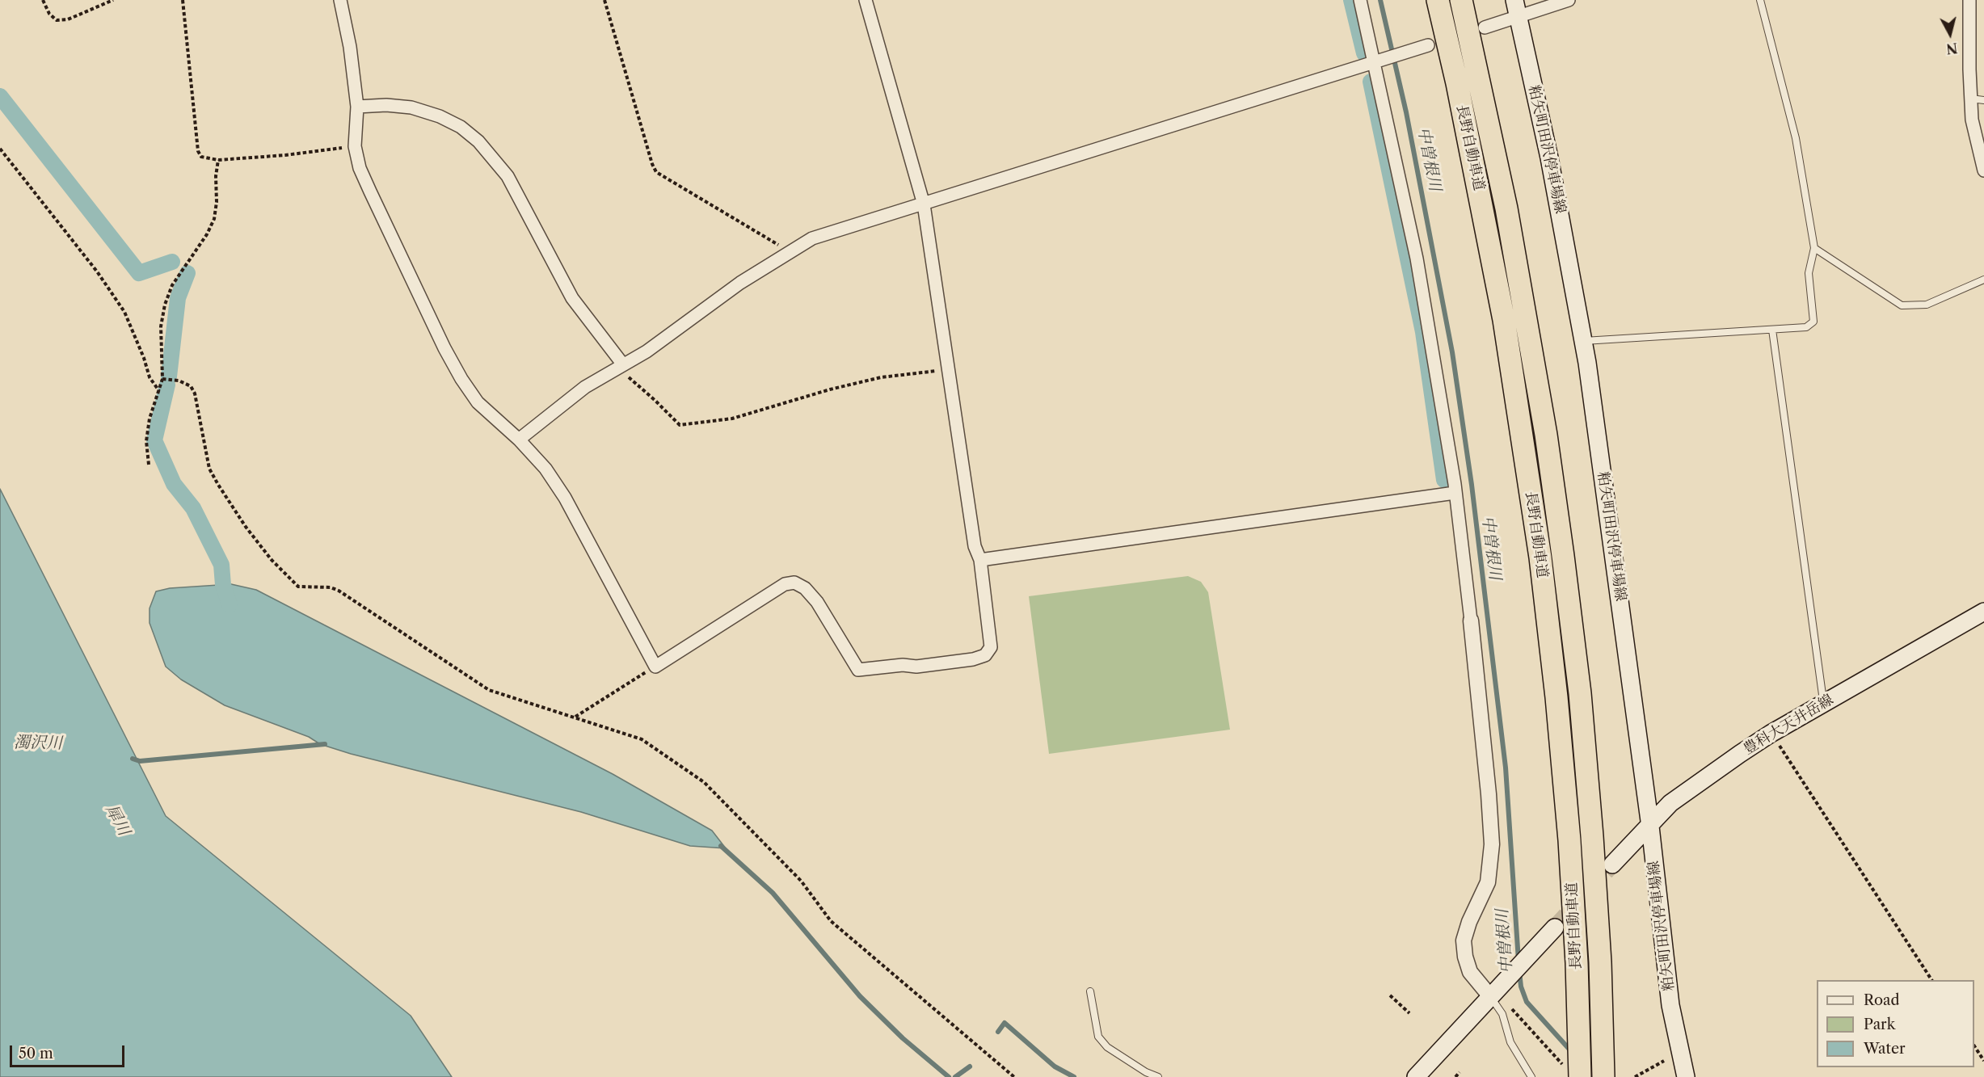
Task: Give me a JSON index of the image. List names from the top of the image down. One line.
{"streets":{"highway":["長野自動車道"],"main road":["粕矢町田沢停車場線","豊科大天井岳線"]},"crossings":[["粕矢町田沢停車場線","豊科大天井岳線"]],"water":["中曽根川","濁沢川","犀川"],"legend":["Road","Park","Water"],"scale_bar":"50 m","north":"bottom"}
